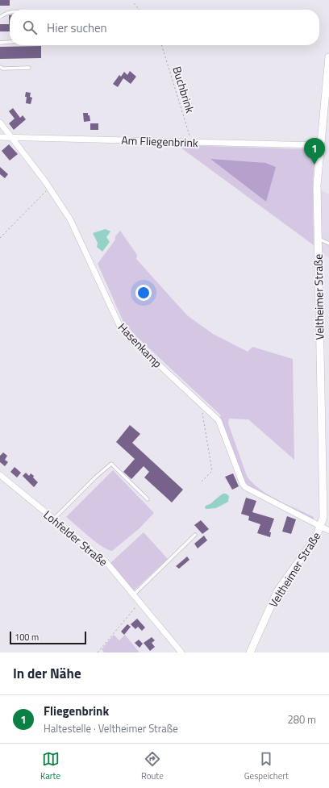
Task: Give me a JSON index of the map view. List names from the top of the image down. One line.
{"streets":{"main road":["Veltheimer Straße"],"street":["Am Fliegenbrink","Hasenkamp","Lohfelder Straße"],"path":["Buchbrink"]},"crossings":[["Buchbrink","Am Fliegenbrink"],["Am Fliegenbrink","Veltheimer Straße"],["Am Fliegenbrink","Hasenkamp"],["Veltheimer Straße","Hasenkamp"]],"scale_bar":"100 m","page":{"search":"Hier suchen","pins":"1","scale":"100 m","heading":"In der Nähe","list":[{"mark":"1","name":"Fliegenbrink","note":"Haltestelle · Veltheimer Straße","value":"280 m"}],"nav":["Karte","Route","Gespeichert"]}}
